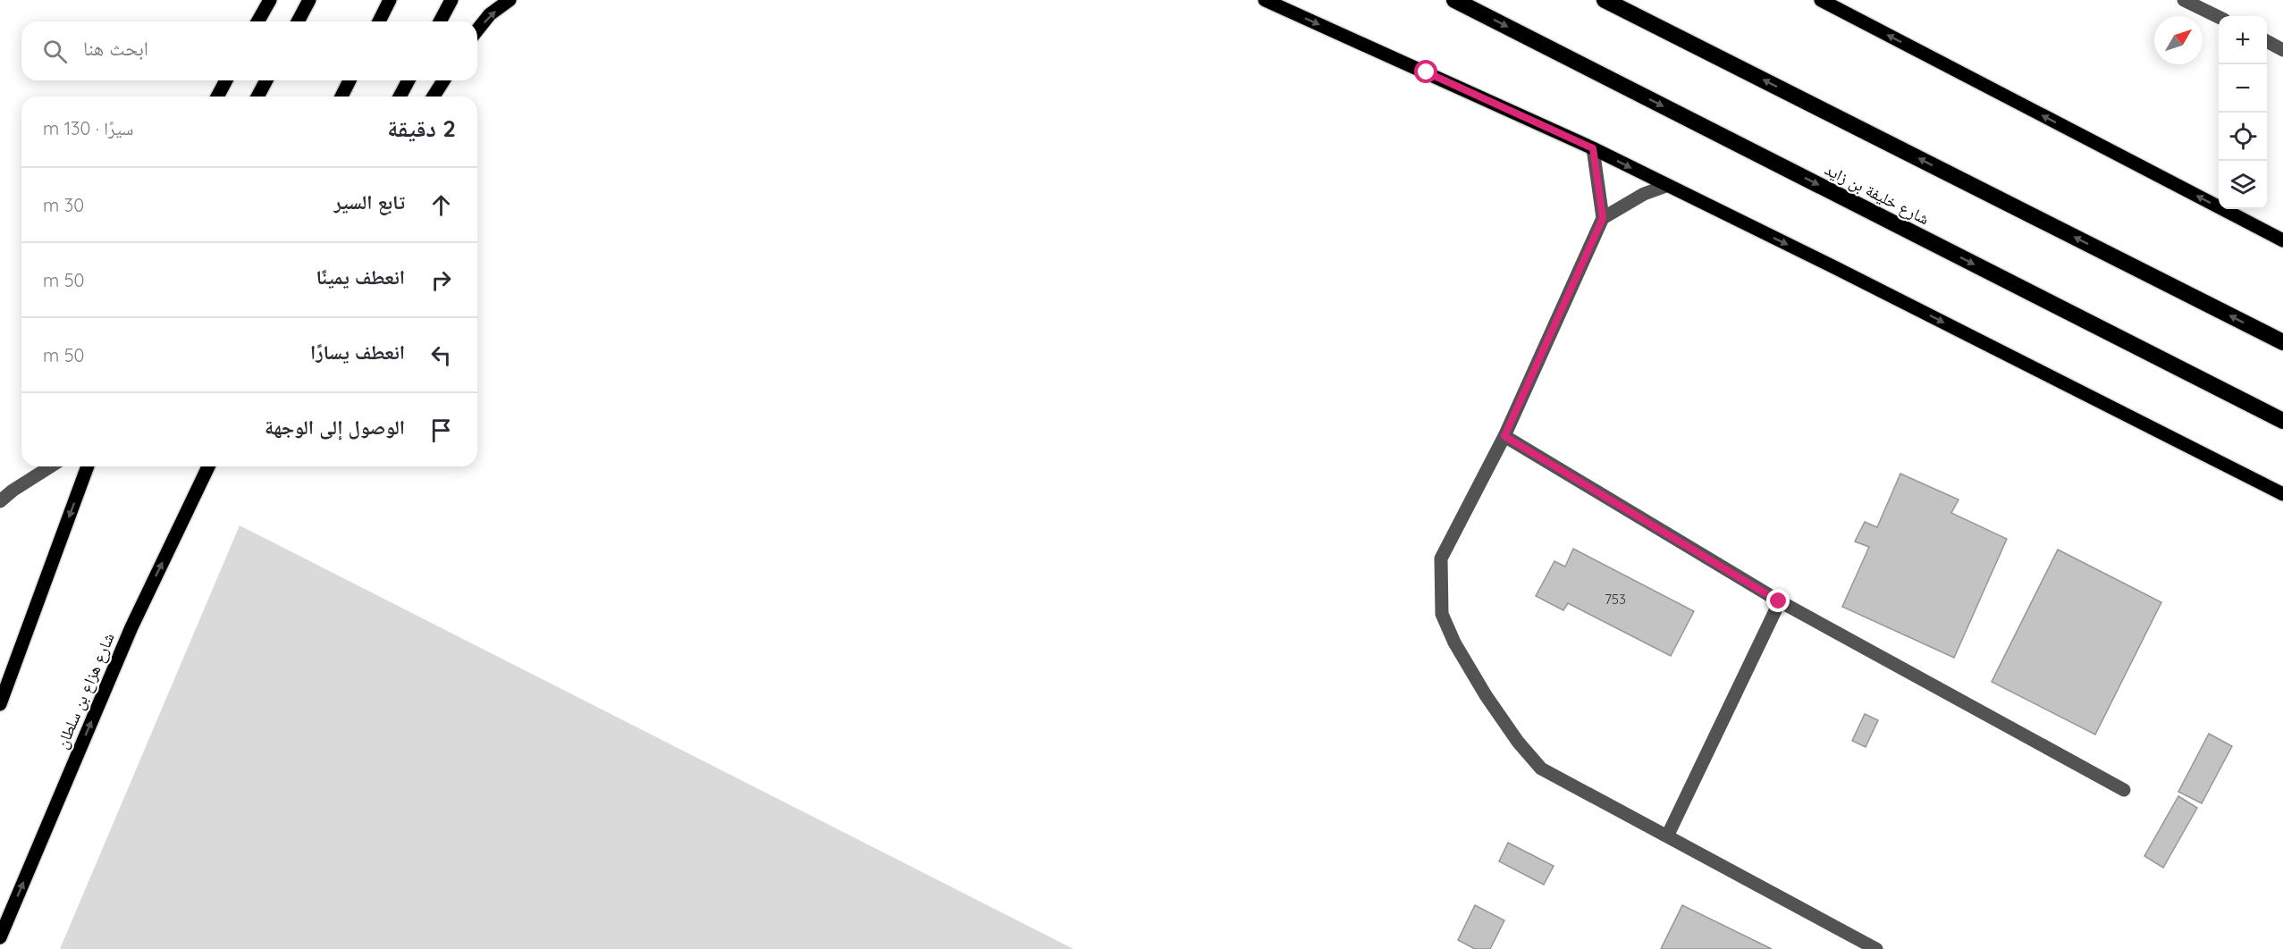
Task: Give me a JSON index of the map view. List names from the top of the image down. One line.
{"streets":{"highway":["شارع خليفة بن زايد"],"main road":["شارع هزاع بن سلطان"]},"house_numbers":["753"],"north":"top right","page":{"map_buttons":["+","−"],"search":"ابحث هنا","heading":["2 دقيقة","سيرًا · 130 m"],"list":[["تابع السير","30 m"],["انعطف يمينًا","50 m"],["انعطف يسارًا","50 m"],"الوصول إلى الوجهة"]}}
